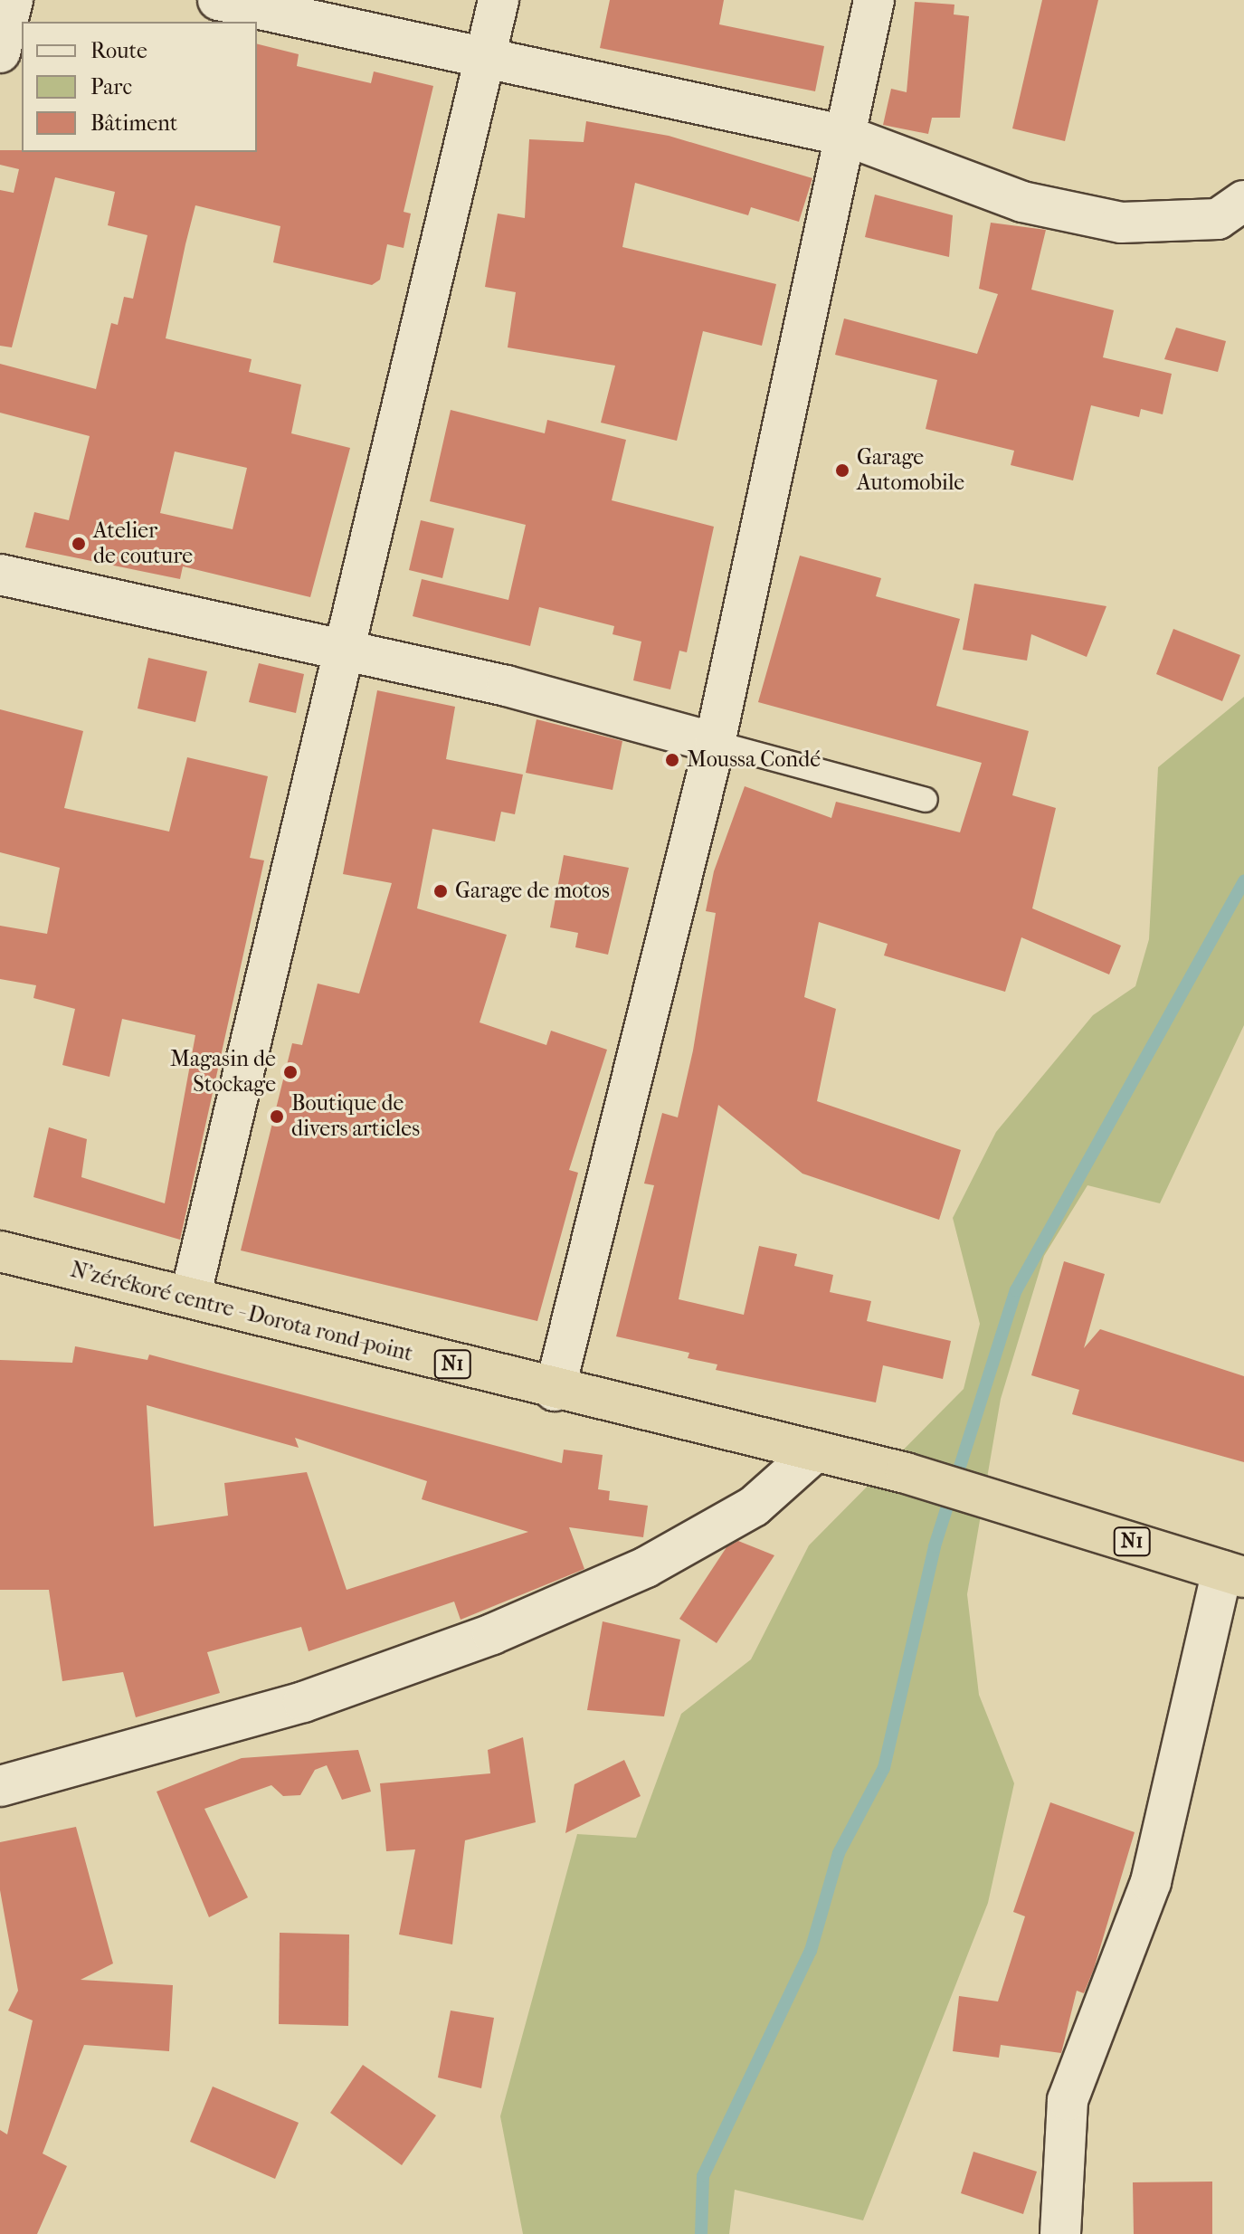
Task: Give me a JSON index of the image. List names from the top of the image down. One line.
{"streets":{"highway":["N'zérékoré centre - Dorota rond-point","N1"]},"places":["Garage Automobile","Atelier de couture","Moussa Condé","Garage de motos","Magasin de Stockage","Boutique de divers articles"],"legend":["Route","Parc","Bâtiment"]}
